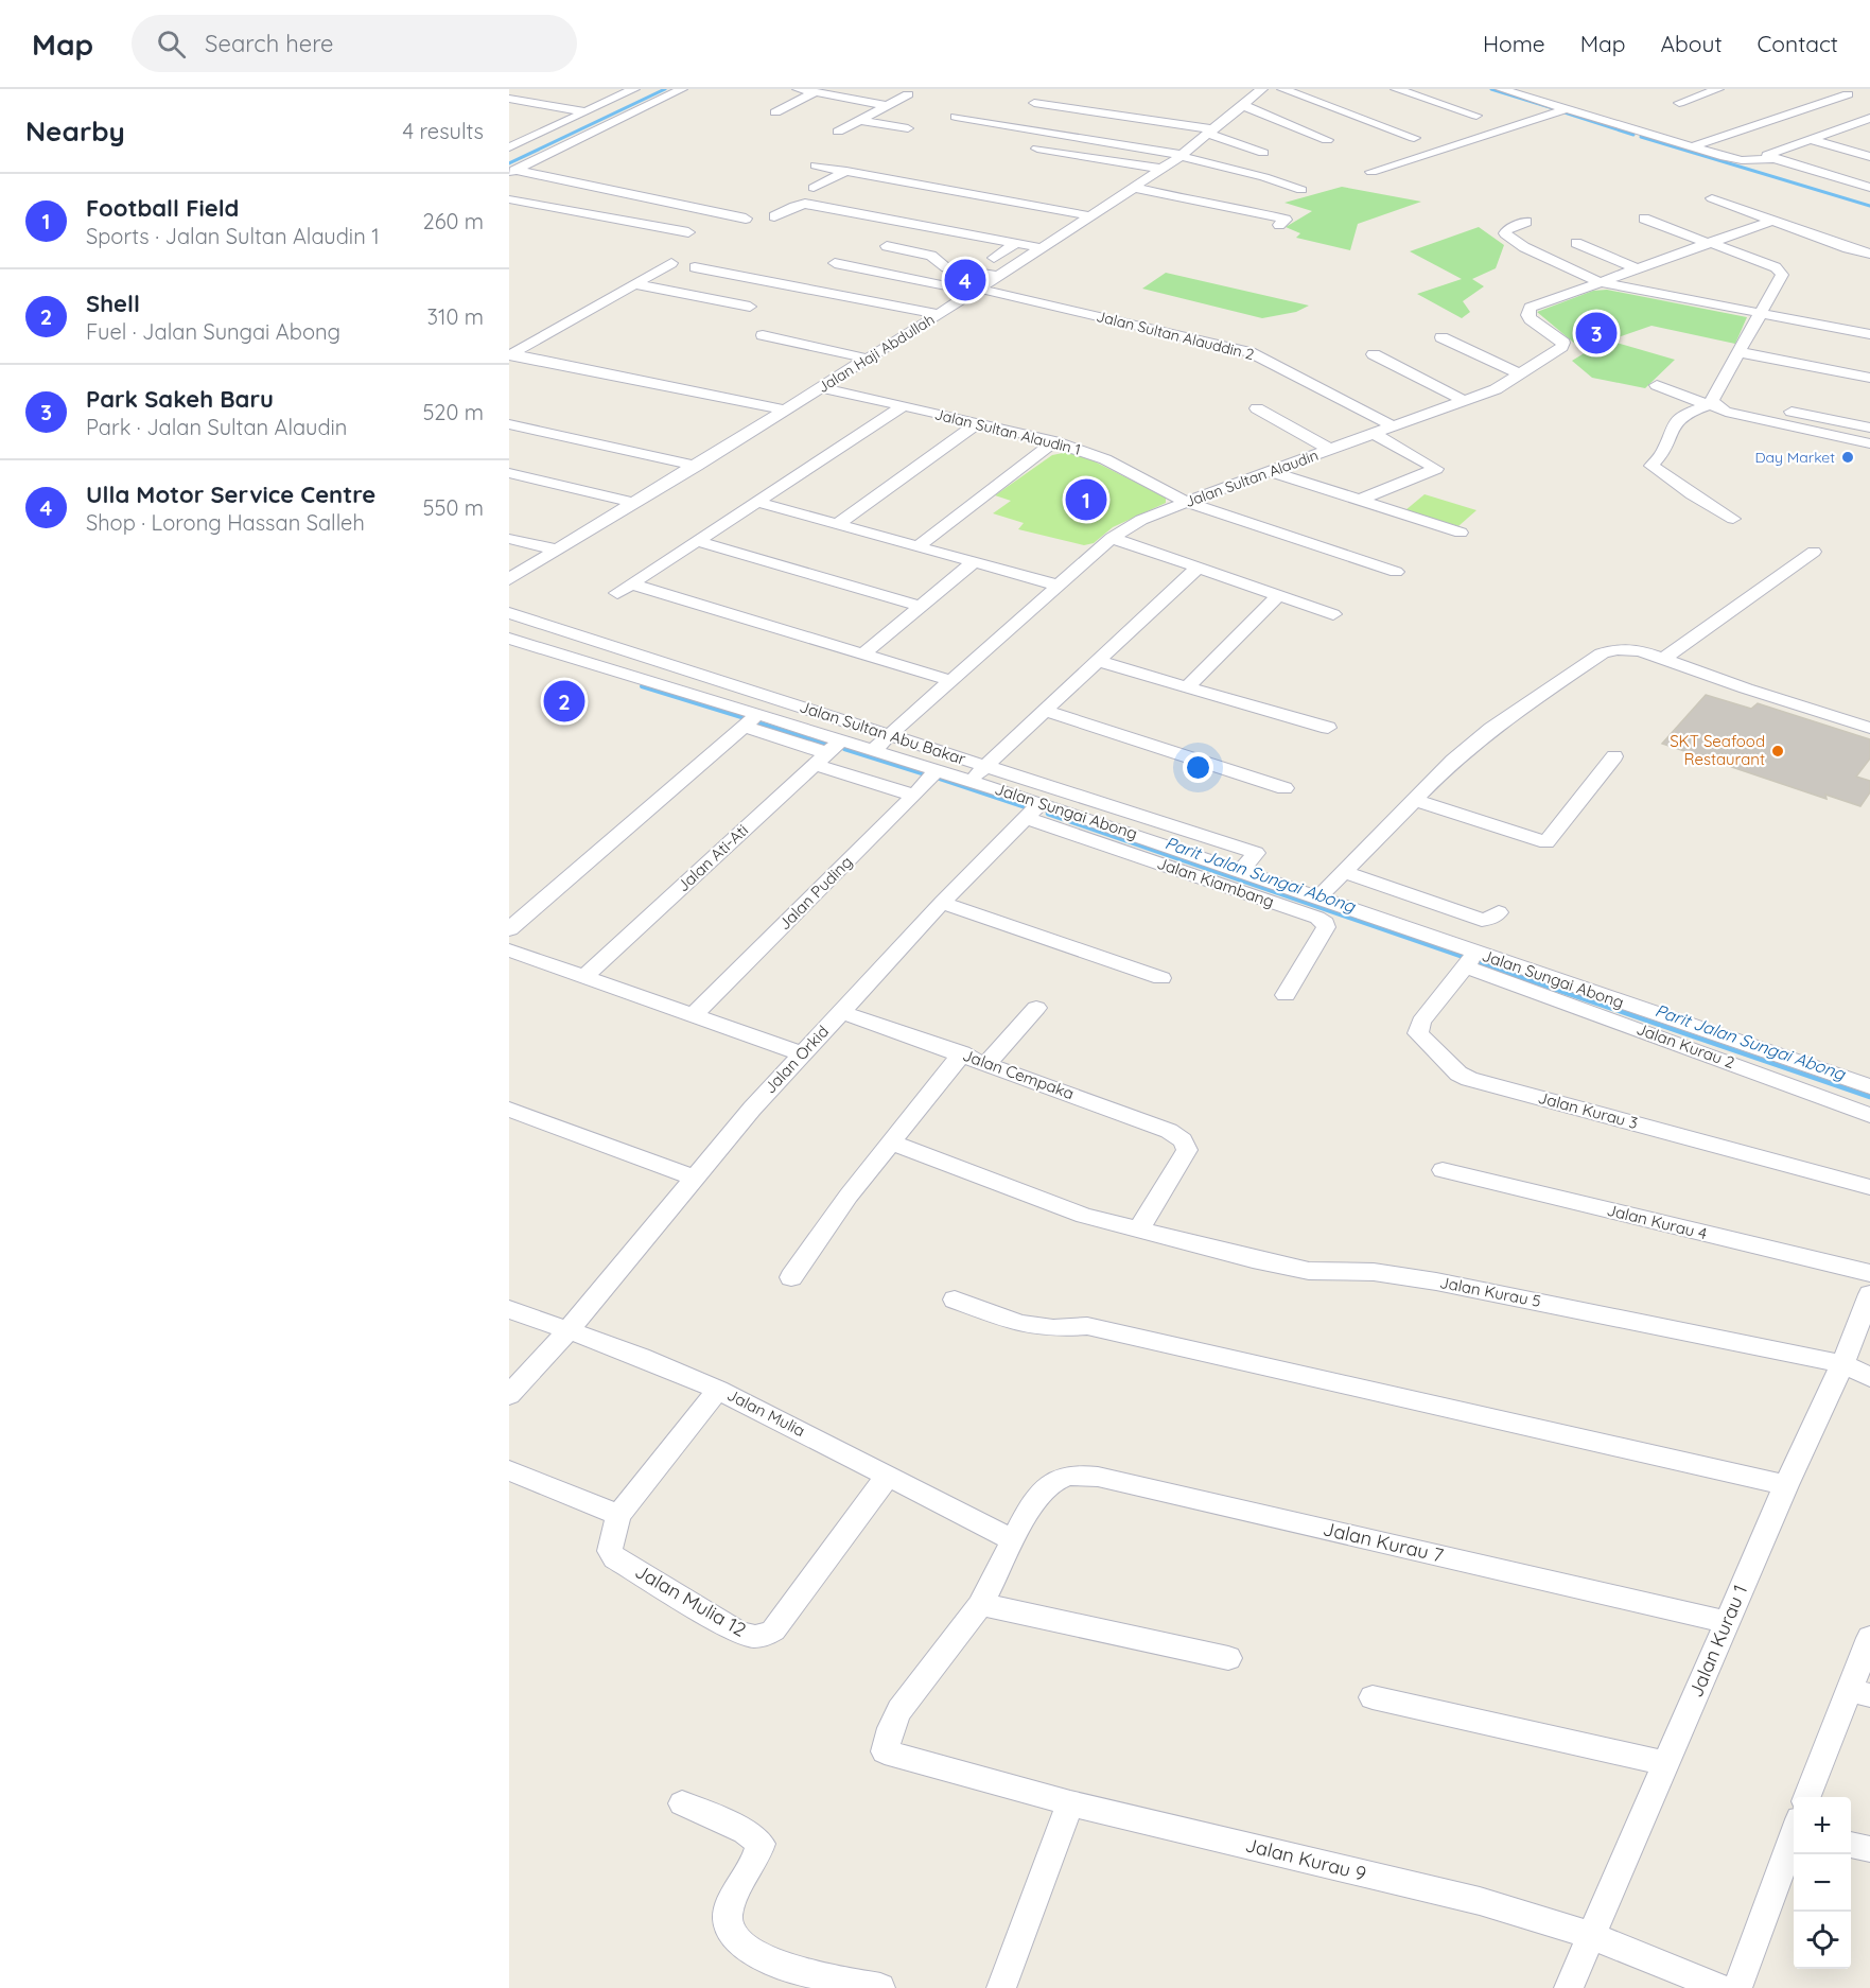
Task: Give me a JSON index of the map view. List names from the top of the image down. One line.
{"streets":{"street":["Jalan Sultan Alauddin 2","Jalan Haji Abdullah","Jalan Sultan Alaudin 1","Jalan Sultan Alaudin","Jalan Sultan Abu Bakar","Jalan Sungai Abong","Jalan Ati-Ati","Jalan Kiambang","Jalan Puding","Jalan Kurau 2","Jalan Orkid","Jalan Cempaka","Jalan Kurau 3","Jalan Kurau 4","Jalan Kurau 5","Jalan Mulia","Jalan Kurau 7","Jalan Mulia 12","Jalan Kurau 1","Jalan Kurau 9"]},"crossings":[["Jalan Sultan Alauddin 2","Jalan Haji Abdullah"],["Jalan Sultan Alauddin 2","Jalan Sultan Alaudin"],["Jalan Haji Abdullah","Jalan Sultan Alaudin 1"],["Jalan Sultan Alaudin 1","Jalan Sultan Alaudin"],["Jalan Sultan Alaudin","Jalan Sultan Abu Bakar"],["Jalan Sultan Alaudin","Jalan Sungai Abong"],["Jalan Sultan Abu Bakar","Jalan Sungai Abong"],["Jalan Sungai Abong","Jalan Ati-Ati"],["Jalan Sungai Abong","Jalan Puding"],["Jalan Sungai Abong","Jalan Kurau 2"],["Jalan Sungai Abong","Jalan Orkid"],["Jalan Sungai Abong","Jalan Kurau 3"],["Jalan Kiambang","Jalan Orkid"],["Jalan Kurau 2","Jalan Kurau 3"],["Jalan Orkid","Jalan Cempaka"],["Jalan Orkid","Jalan Mulia"],["Jalan Cempaka","Jalan Kurau 5"],["Jalan Kurau 5","Jalan Kurau 1"],["Jalan Mulia","Jalan Kurau 7"],["Jalan Mulia","Jalan Mulia 12"],["Jalan Kurau 7","Jalan Kurau 1"],["Jalan Kurau 1","Jalan Kurau 9"]],"water":["Parit Jalan Sungai Abong"],"places":["Day Market","SKT Seafood Restaurant"],"page":{"header":"Map","search":"Search here","nav":["Home","Map","About","Contact"],"heading":["Nearby","4 results"],"list":[{"mark":"1","name":"Football Field","note":"Sports · Jalan Sultan Alaudin 1","value":"260 m"},{"mark":"2","name":"Shell","note":"Fuel · Jalan Sungai Abong","value":"310 m"},{"mark":"3","name":"Park Sakeh Baru","note":"Park · Jalan Sultan Alaudin","value":"520 m"},{"mark":"4","name":"Ulla Motor Service Centre","note":"Shop · Lorong Hassan Salleh","value":"550 m"}],"pins":["4","3","1","2"],"map_buttons":["+","−"]}}
